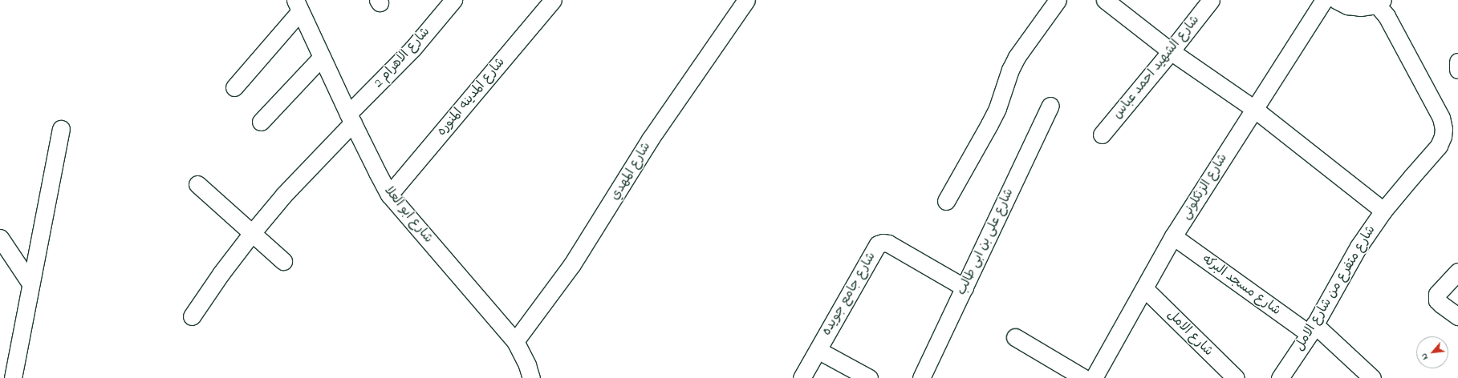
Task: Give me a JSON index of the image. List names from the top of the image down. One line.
{"streets":{"street":["شارع الاهرام 2","شارع الشهيد احمد عباس","شارع المدينه المنوره","شارع المهدي","شارع الزنكلونى","شارع ابو العلا","شارع على بن ابى طالب","شارع مسجد البركه","شارع متفرع من شارع الامل","شارع جامع جويده","شارع الامل"]},"crossings":[["شارع الاهرام 2","شارع ابو العلا"],["شارع المدينه المنوره","شارع ابو العلا"],["شارع المهدي","شارع ابو العلا"],["شارع الزنكلونى","شارع مسجد البركه"],["شارع الزنكلونى","شارع الامل"],["شارع على بن ابى طالب","شارع جامع جويده"],["شارع مسجد البركه","شارع متفرع من شارع الامل"]],"north":"bottom left"}
